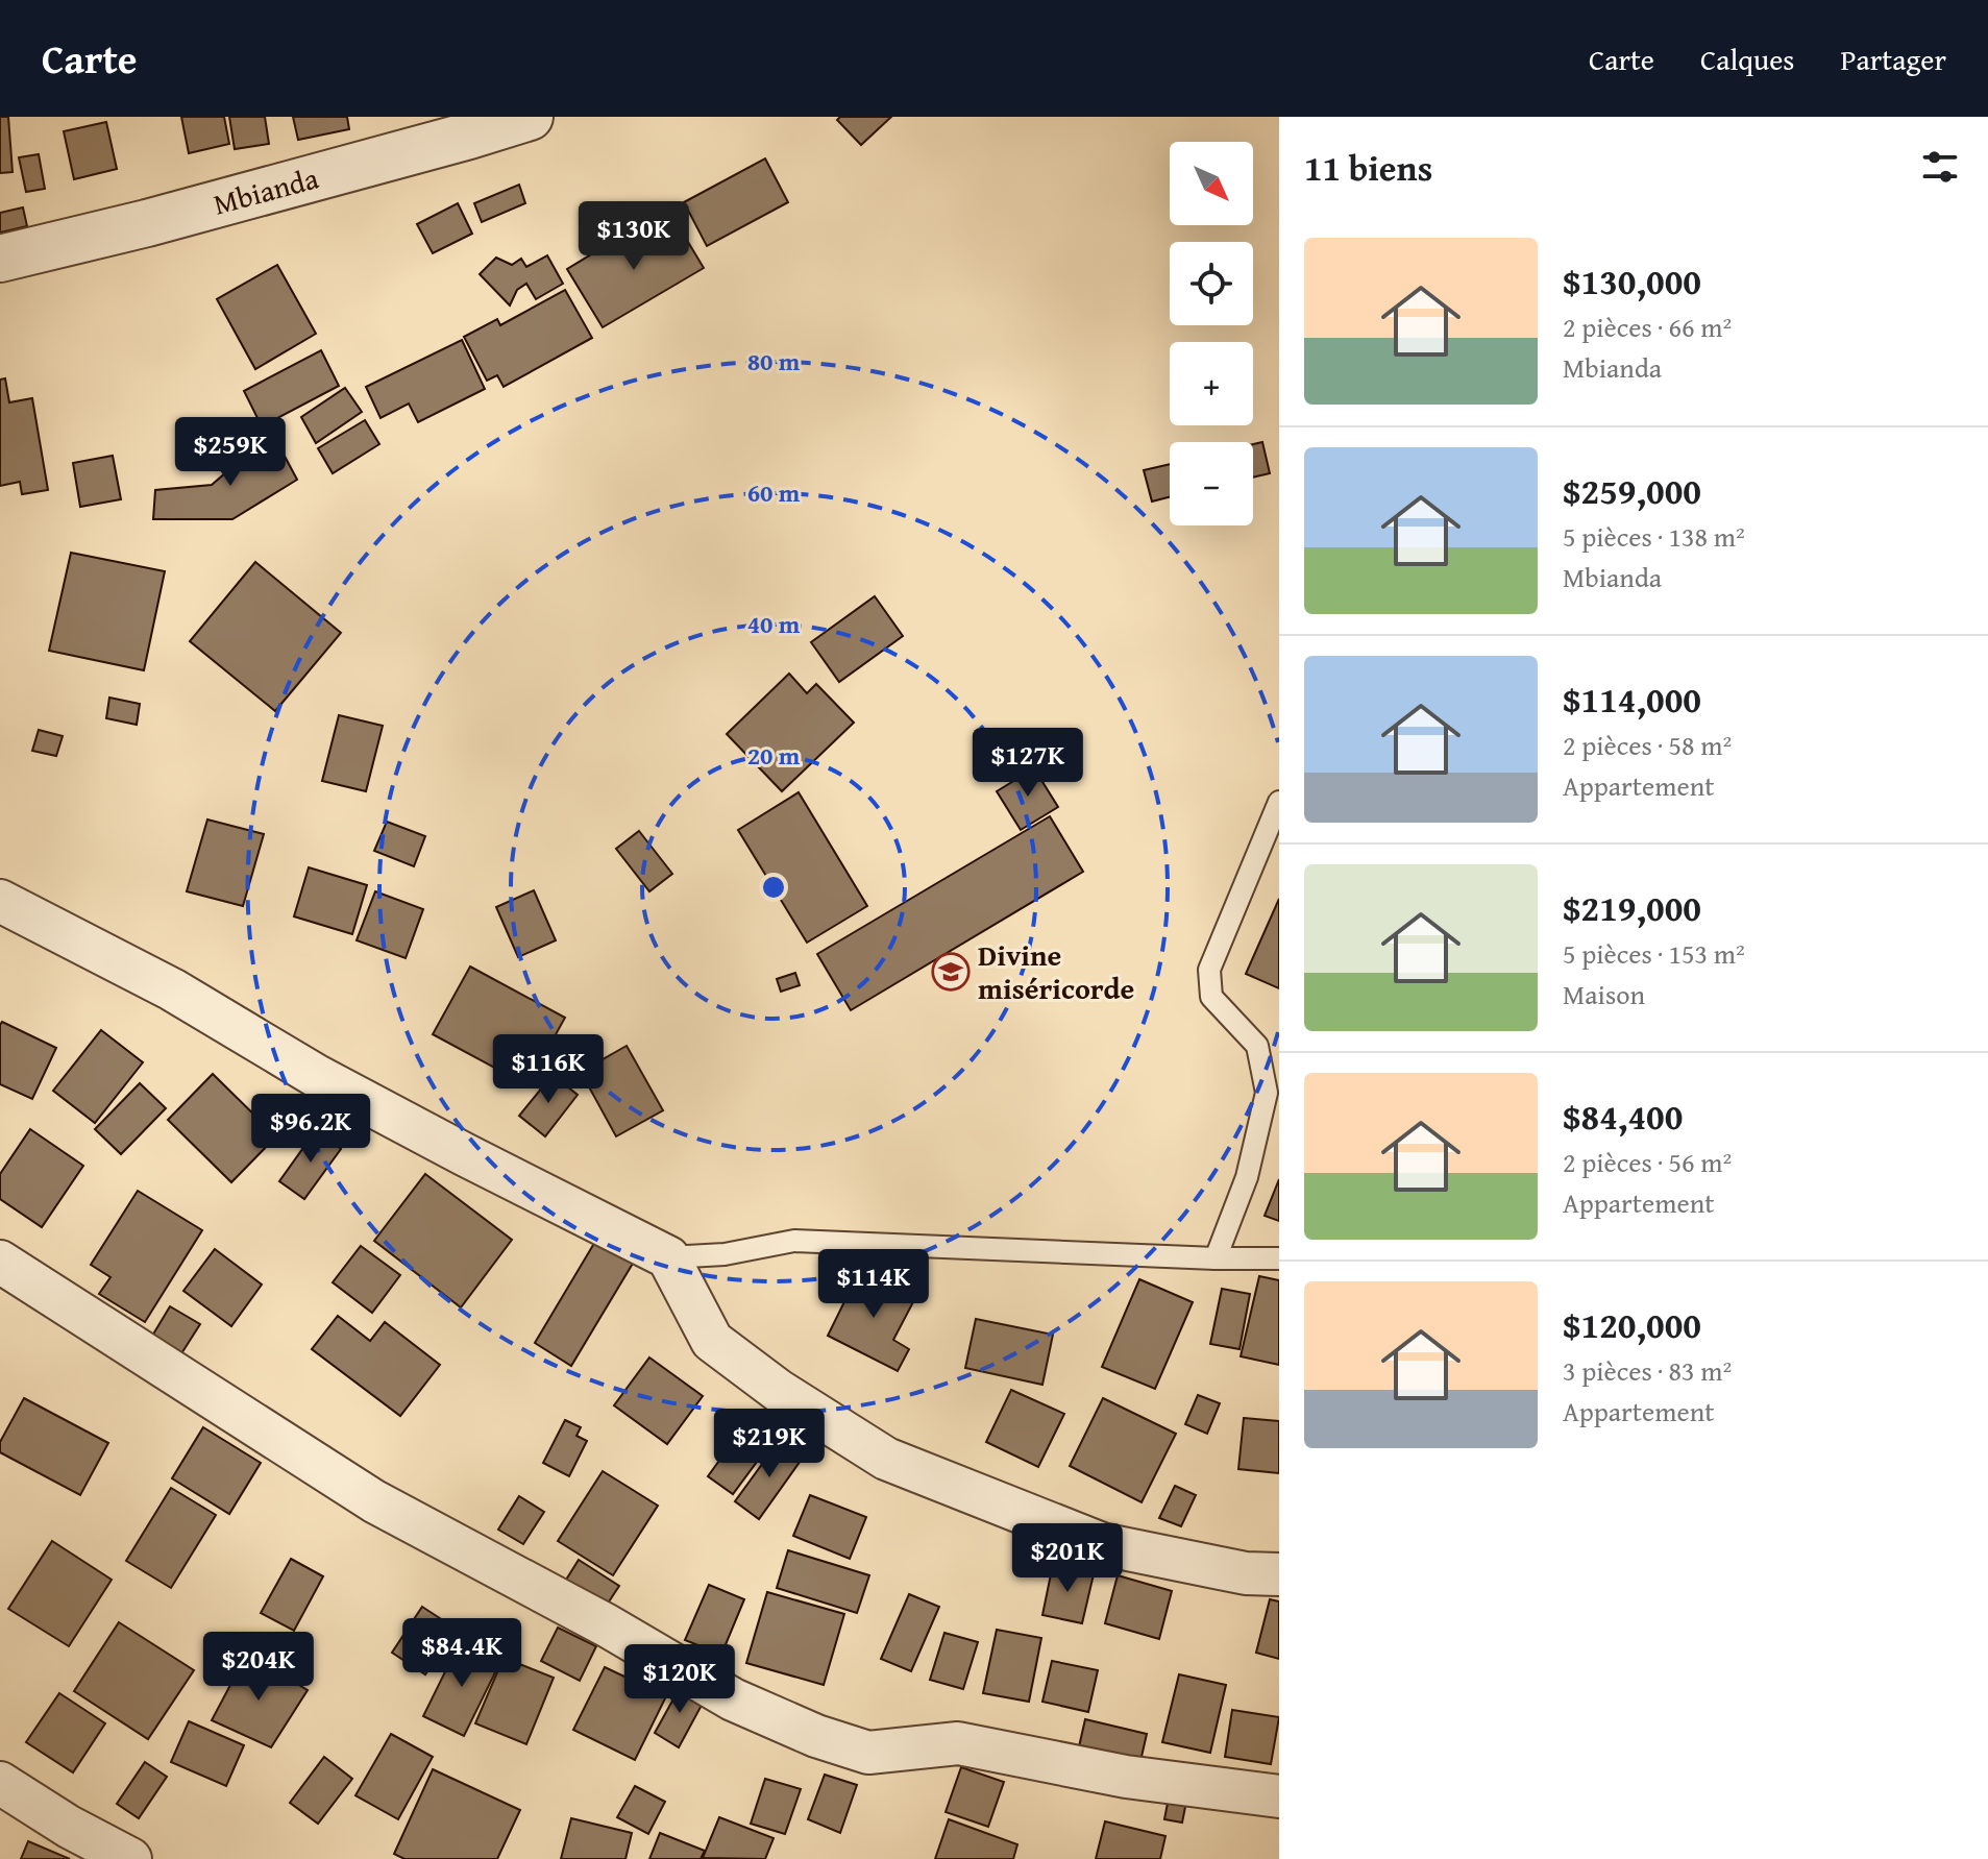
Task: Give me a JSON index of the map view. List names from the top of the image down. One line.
{"streets":{"street":["Mbianda"]},"places":{"school or university":["Divine miséricorde"]},"north":"bottom right","page":{"header":"Carte","nav":["Carte","Calques","Partager"],"heading":"11 biens","map_buttons":["+","−"],"price":["$130K","$259K","$127K","$116K","$96.2K","$114K","$219K","$201K","$84.4K","$204K","$120K"],"list":[{"name":"$130,000","note":"2 pièces · 66 m² · Mbianda"},{"name":"$259,000","note":"5 pièces · 138 m² · Mbianda"},{"name":"$114,000","note":"2 pièces · 58 m² · Appartement"},{"name":"$219,000","note":"5 pièces · 153 m² · Maison"},{"name":"$84,400","note":"2 pièces · 56 m² · Appartement"},{"name":"$120,000","note":"3 pièces · 83 m² · Appartement"}]},"rings":["80 m","60 m","40 m","20 m"]}
